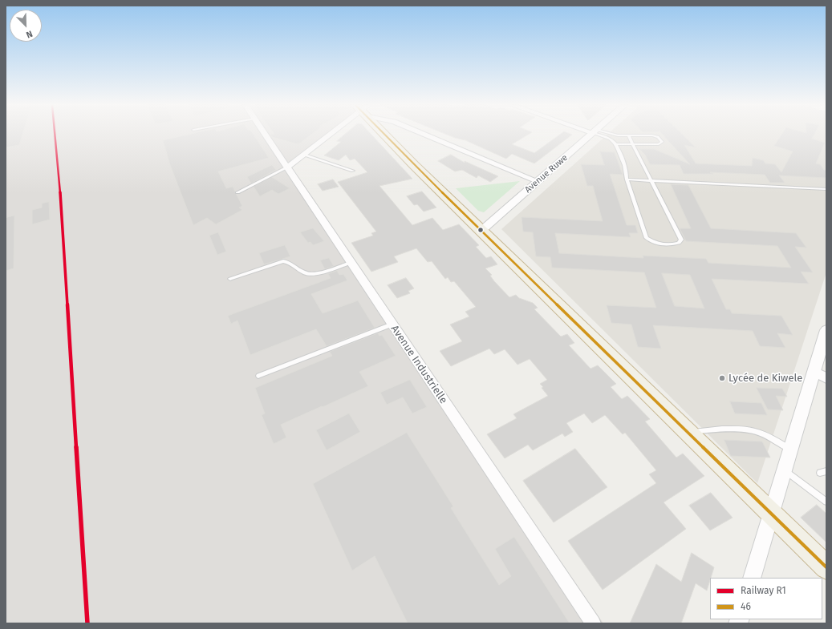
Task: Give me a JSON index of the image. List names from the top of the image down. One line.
{"streets":{"street":["Avenue Ruwe","Avenue Industrielle"]},"places":["Lycée de Kiwele"],"lines":["rail line R1","transit line 46"],"legend":["Railway R1","46"],"north":"bottom right"}
